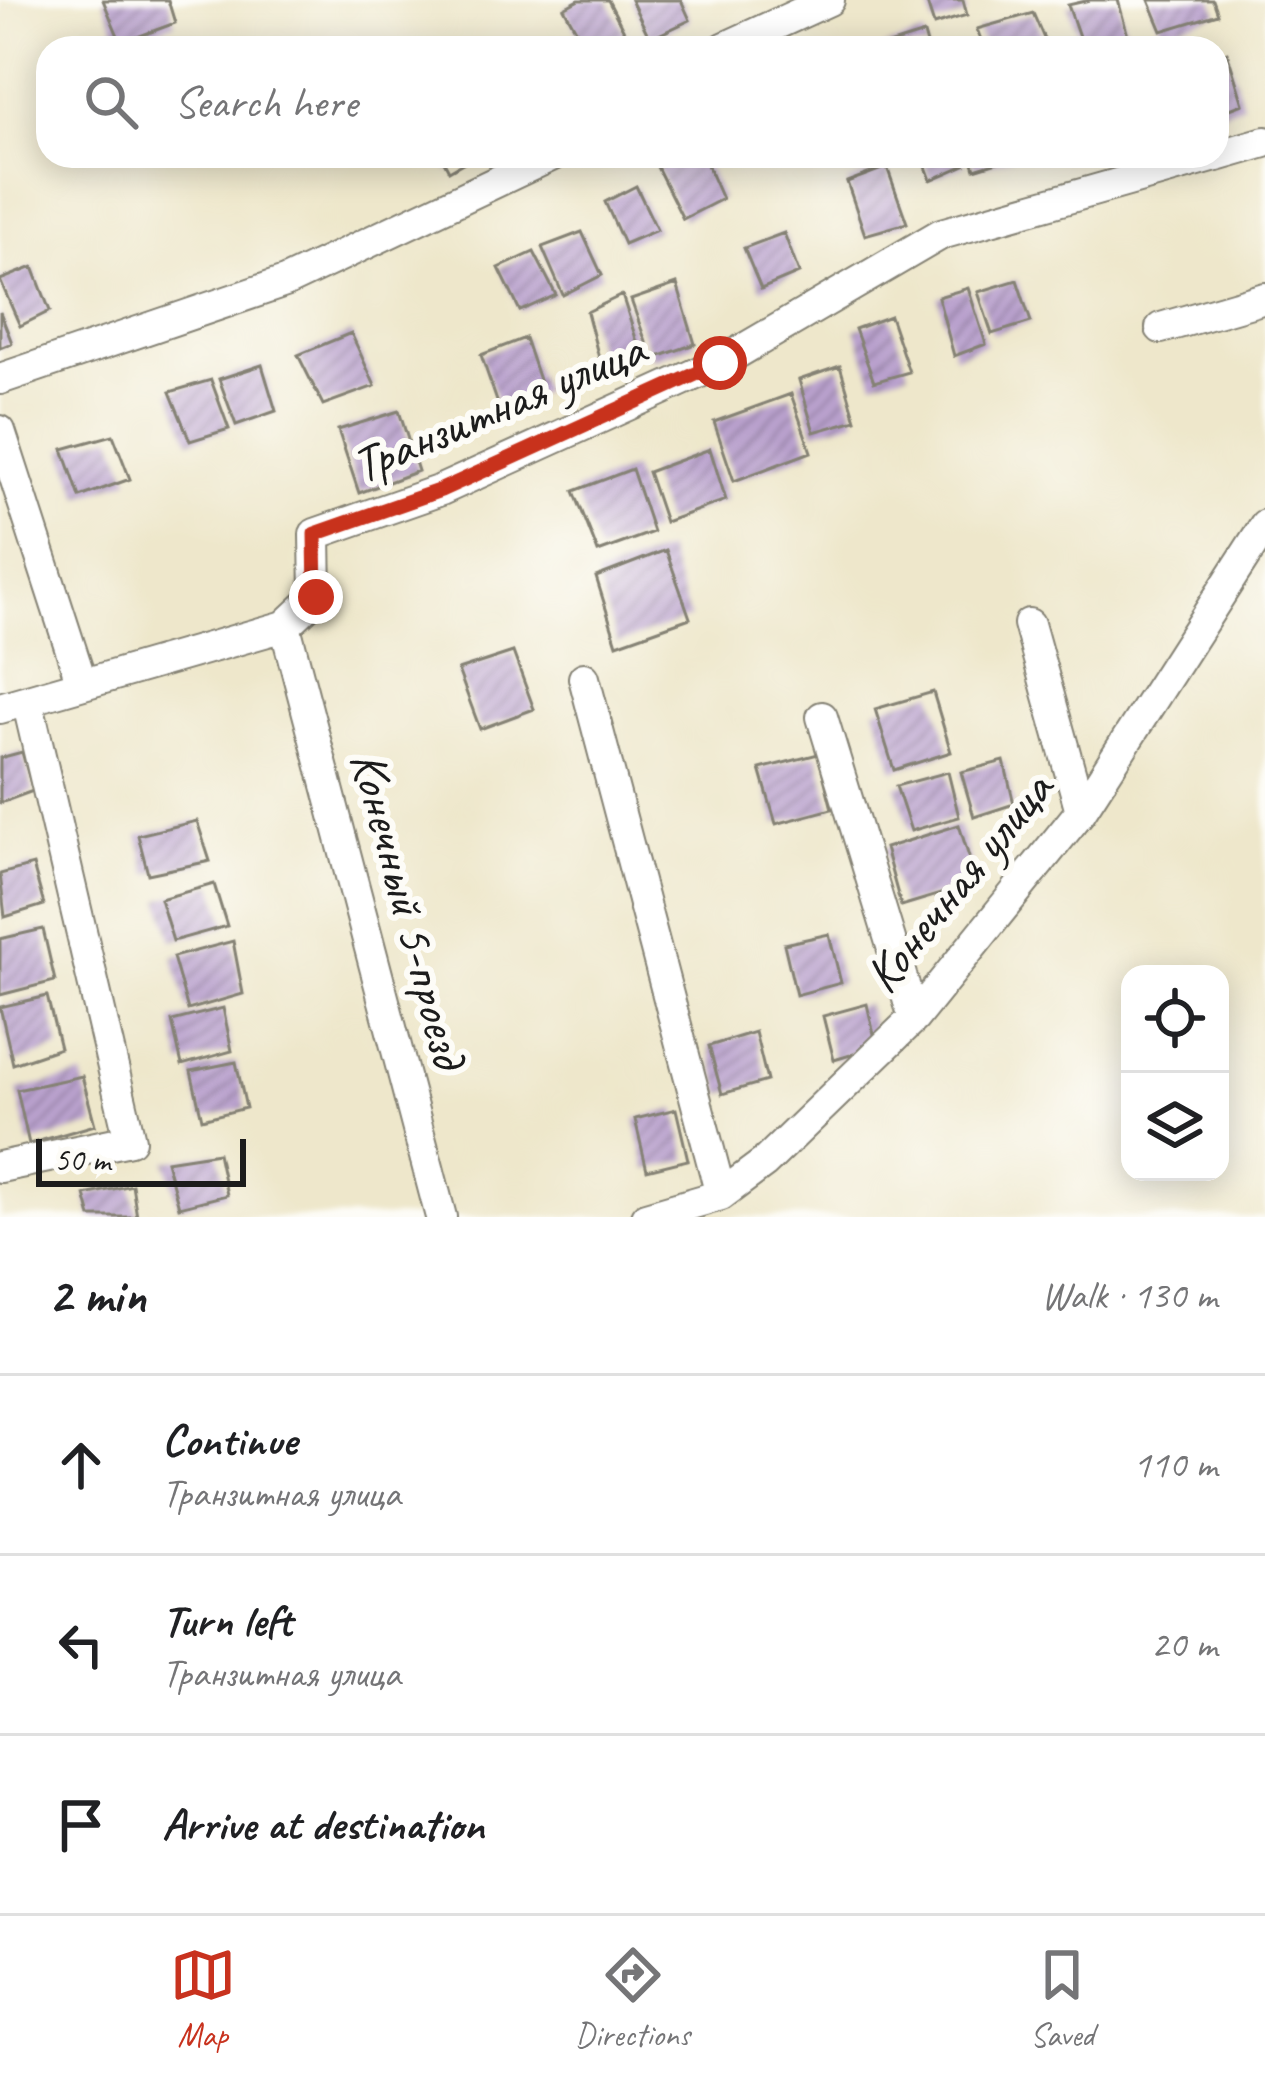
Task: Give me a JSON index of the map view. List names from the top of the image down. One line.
{"streets":{"street":["Транзитная улица","Конечная улица","Конечный 5-проезд"]},"crossings":[["Транзитная улица","Конечный 5-проезд"]],"scale_bar":"50 m","page":{"search":"Search here","scale":"50 m","heading":["2 min","Walk · 130 m"],"list":[["Continue","Транзитная улица","110 m"],["Turn left","Транзитная улица","20 m"],"Arrive at destination"],"nav":["Map","Directions","Saved"]}}
